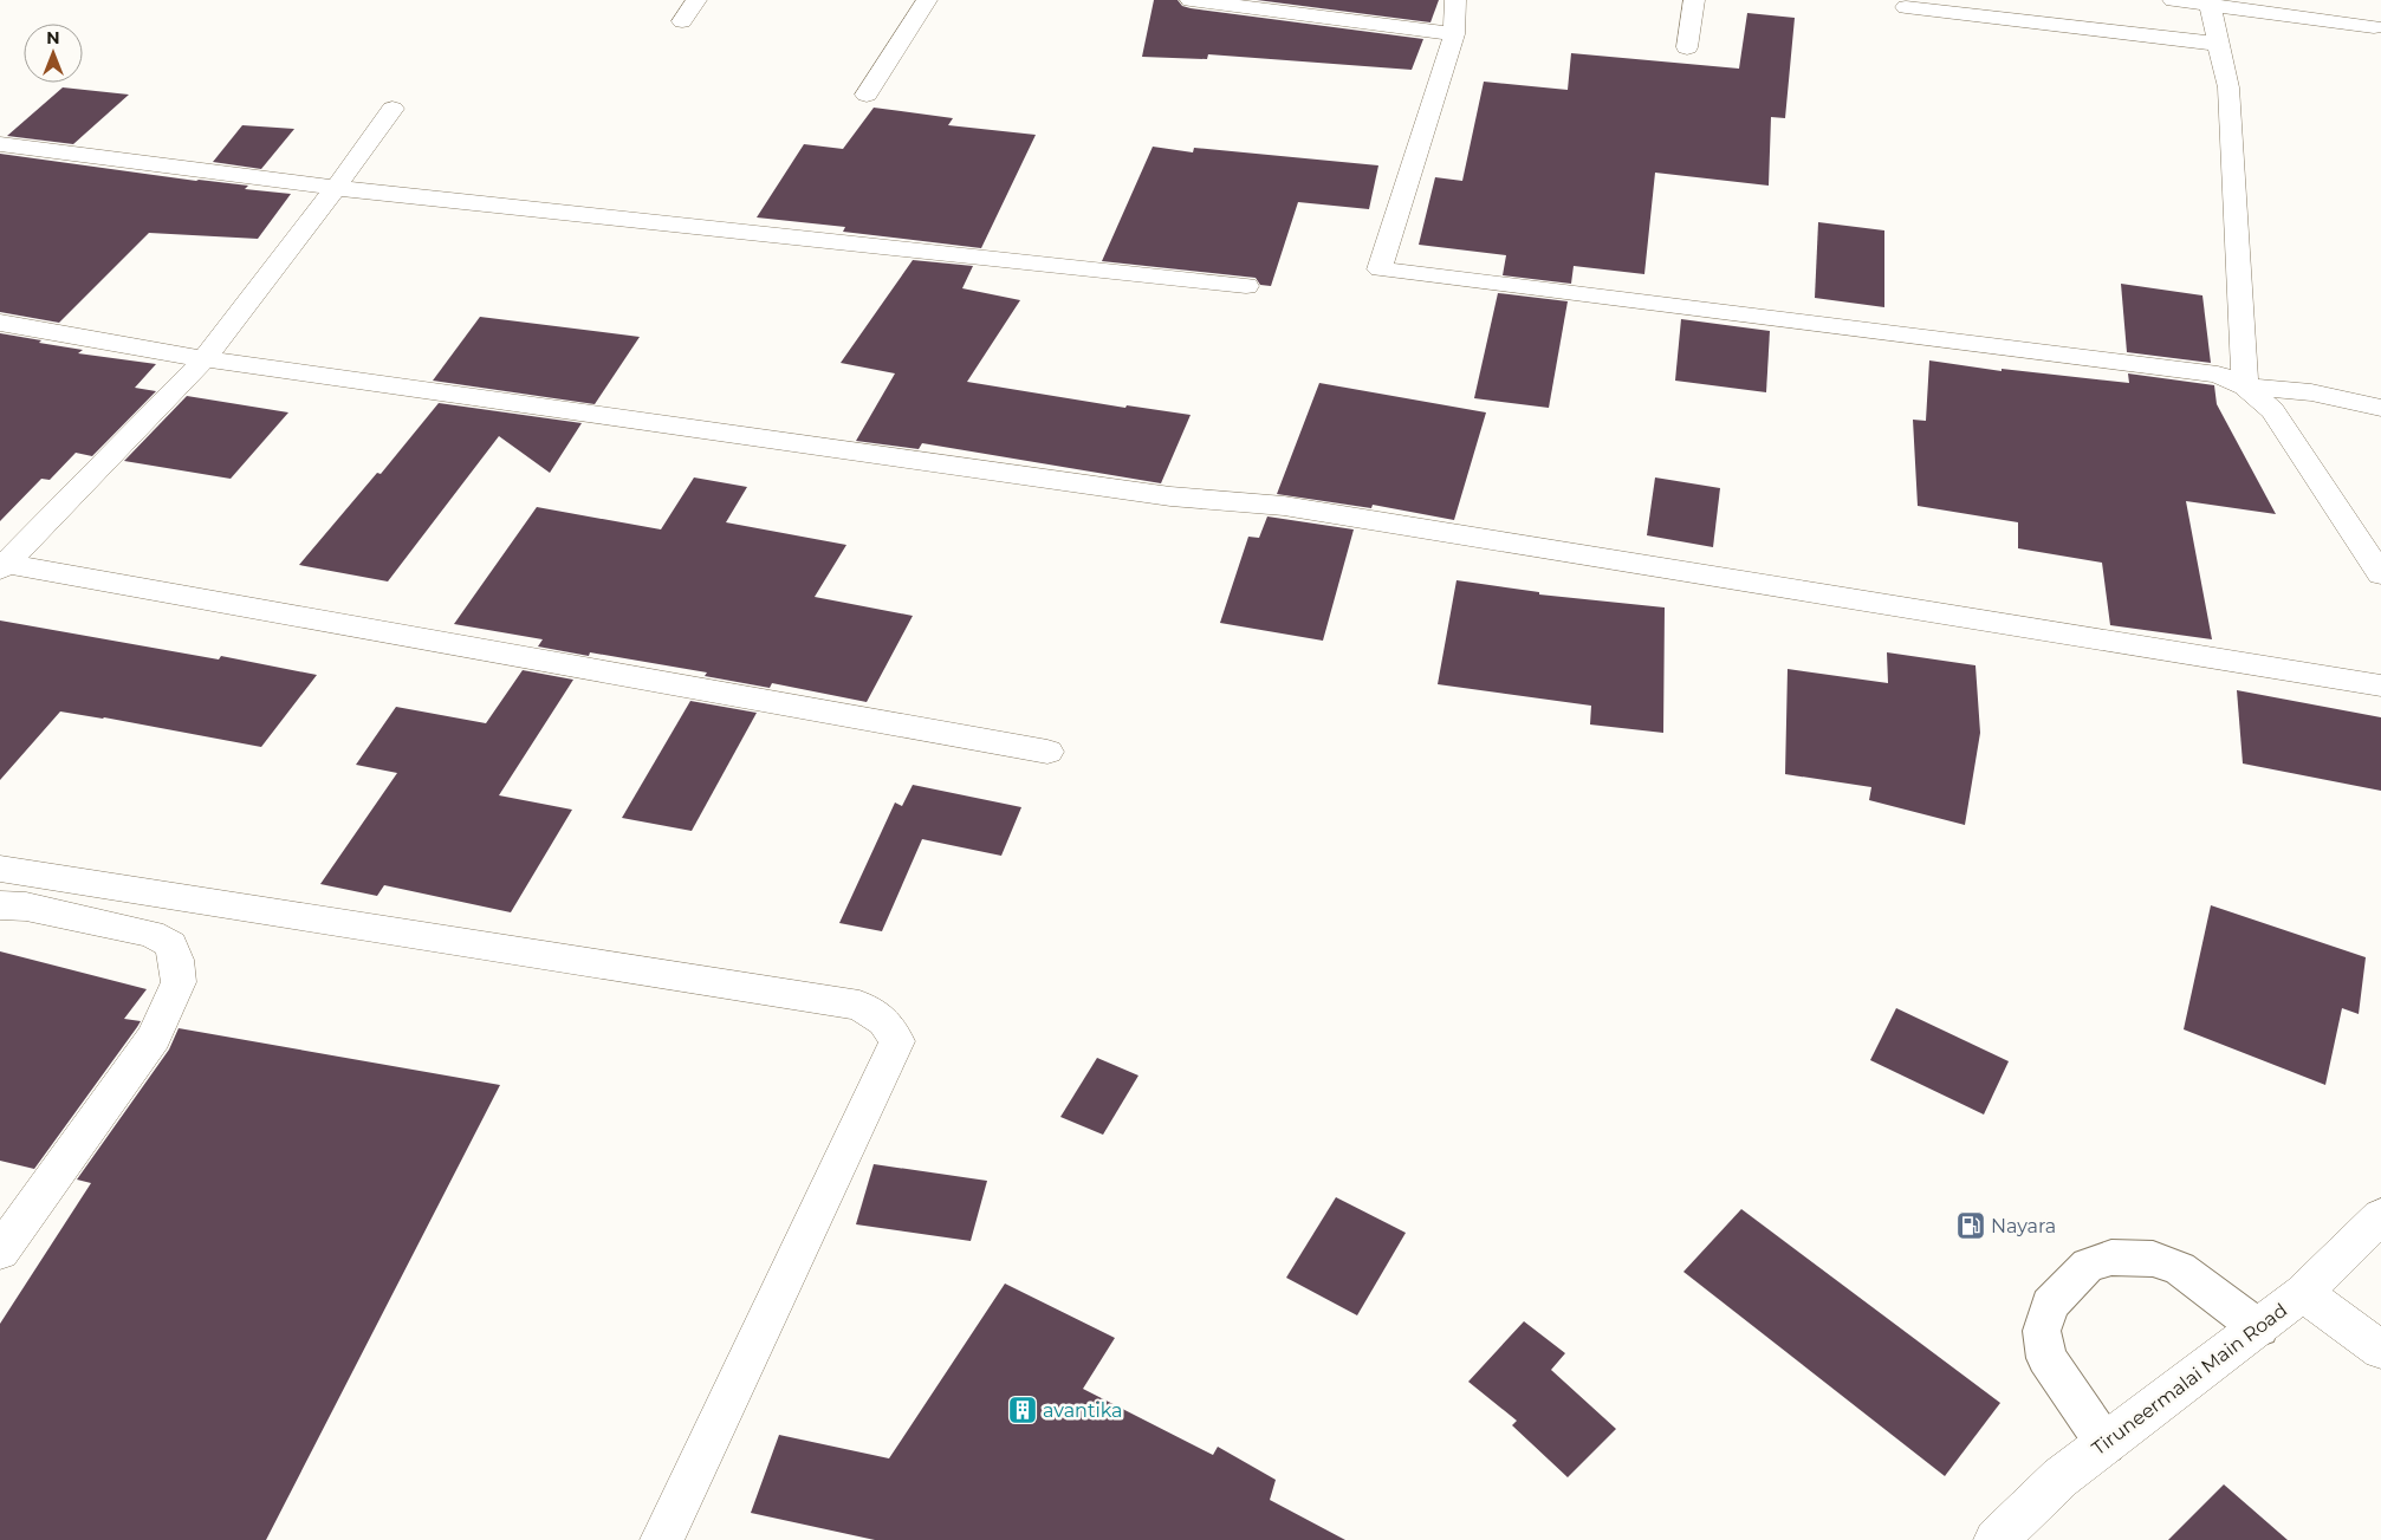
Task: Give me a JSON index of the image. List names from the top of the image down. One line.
{"streets":{"street":["Tiruneermalai Main Road"]},"places":{"fuel station":["Nayara"],"building":["avantika"]},"north":"top"}
